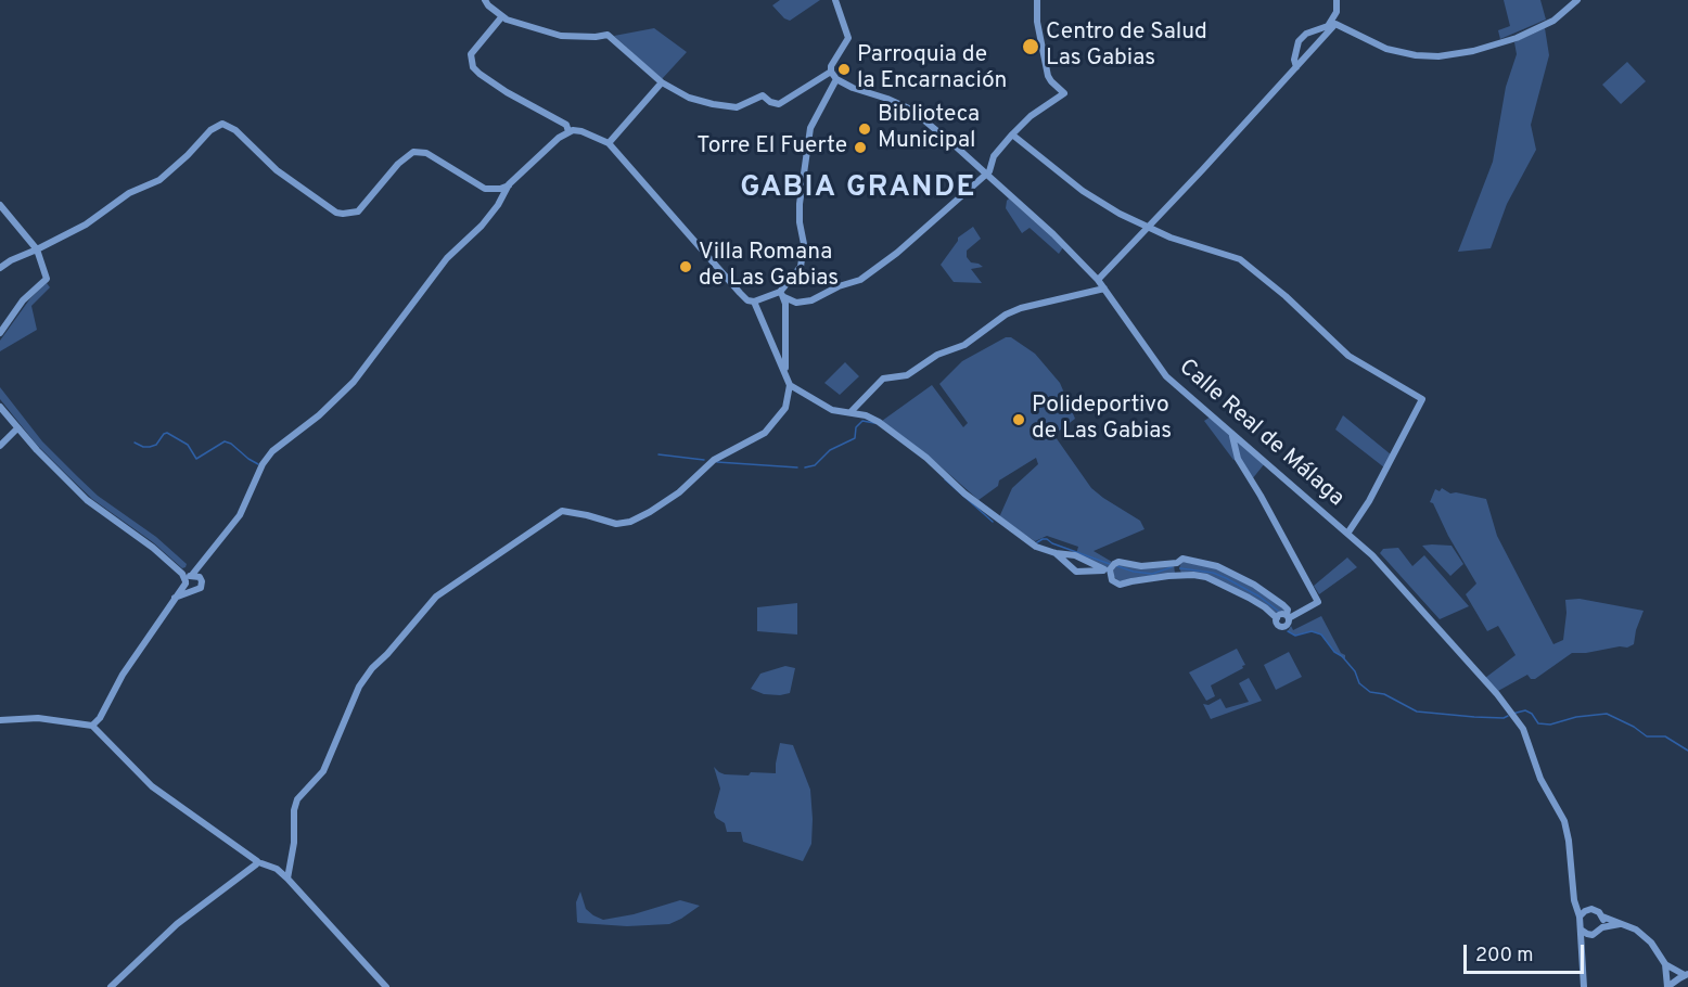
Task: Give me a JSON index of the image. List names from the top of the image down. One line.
{"streets":{"street":["Calle Real de Málaga"]},"districts":["GABIA GRANDE"],"places":["Centro de Salud Las Gabias","Parroquia de la Encarnación","Biblioteca Municipal","Torre El Fuerte","Villa Romana de Las Gabias","Polideportivo de Las Gabias"],"scale_bar":"200 m"}
